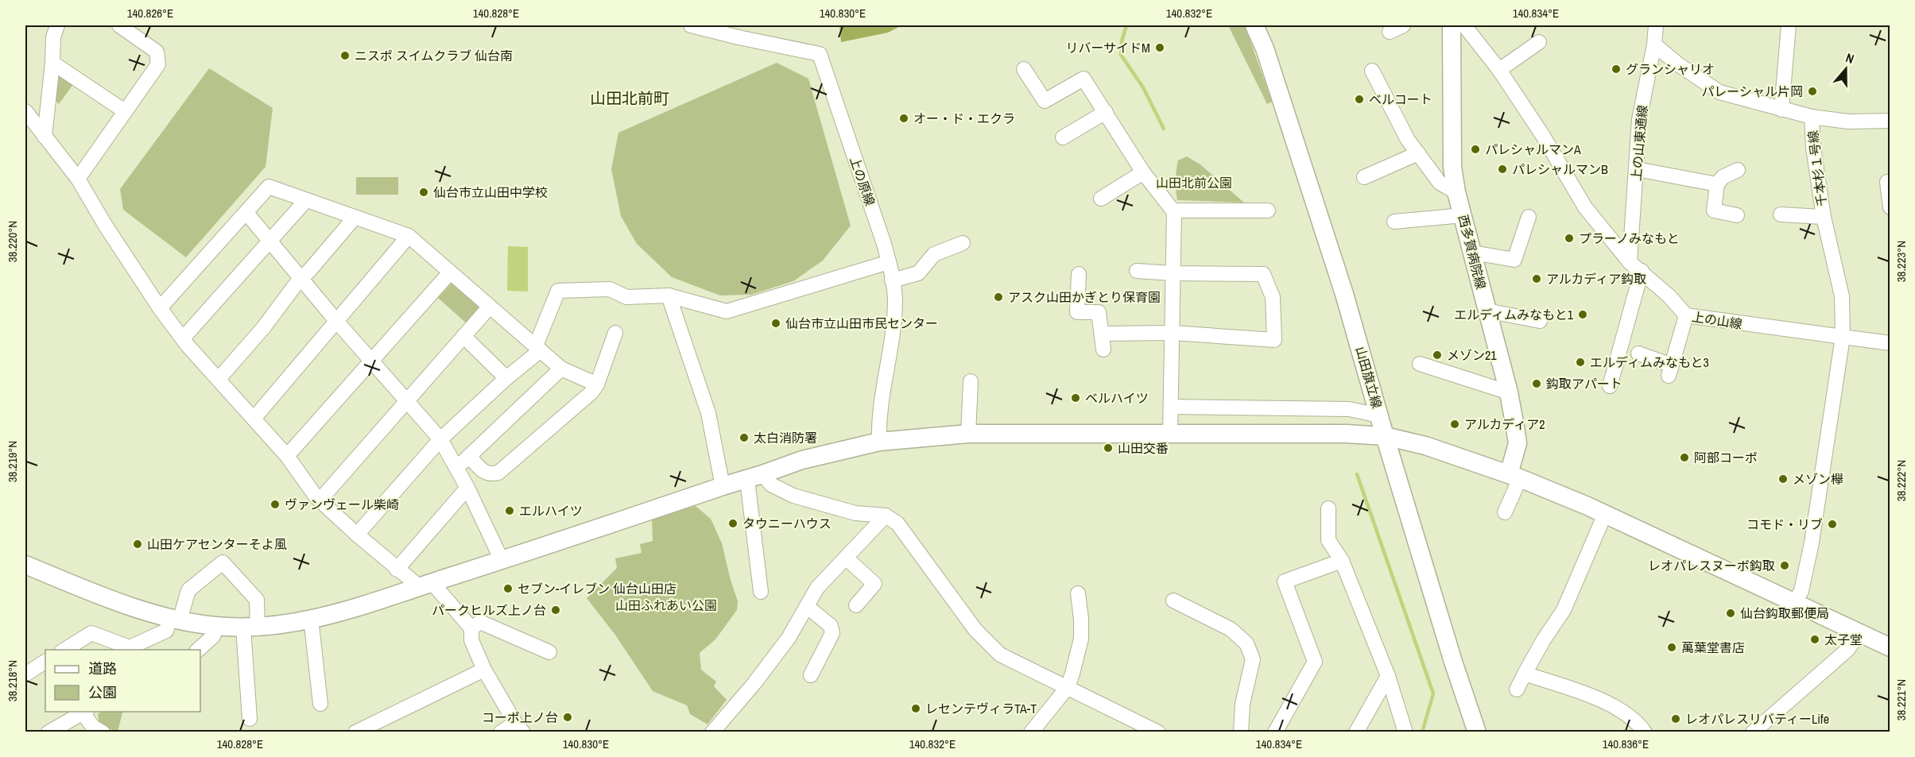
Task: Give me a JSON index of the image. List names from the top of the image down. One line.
{"streets":{"street":["上の山東通線","千本杉１号線","上の原線","西多賀病院線","上の山線","山田旗立線"]},"crossings":[["上の山東通線","千本杉１号線"],["上の山東通線","上の山線"],["千本杉１号線","上の山線"]],"districts":["山田北前町"],"parks":["山田北前公園","山田ふれあい公園"],"places":["リバーサイドM","ニスポ スイムクラブ 仙台南","グランシャリオ","パレーシャル片岡","ベルコート","オー・ド・エクラ","パレシャルマンA","パレシャルマンB","仙台市立山田中学校","プラーノみなもと","アルカディア鈎取","アスク山田かぎとり保育園","エルディムみなもと1","仙台市立山田市民センター","メゾン21","エルディムみなもと3","鈎取アパート","ベルハイツ","アルカディア2","太白消防署","山田交番","阿部コーポ","メゾン欅","ヴァンヴェール柴崎","エルハイツ","タウニーハウス","コモド・リブ","山田ケアセンターそよ風","レオパレスヌーボ鈎取","セブン-イレブン 仙台山田店","パークヒルズ上ノ台","仙台鈎取郵便局","太子堂","萬葉堂書店","レセンテヴィラTA-T","コーポ上ノ台","レオパレスリバティーLife"],"legend":["道路","公園"],"north":"top","coordinates":["140.826°E","140.828°E","140.830°E","140.832°E","140.834°E","38.220°N","38.223°N","38.219°N","38.222°N","38.218°N","38.221°N","140.836°E"]}
